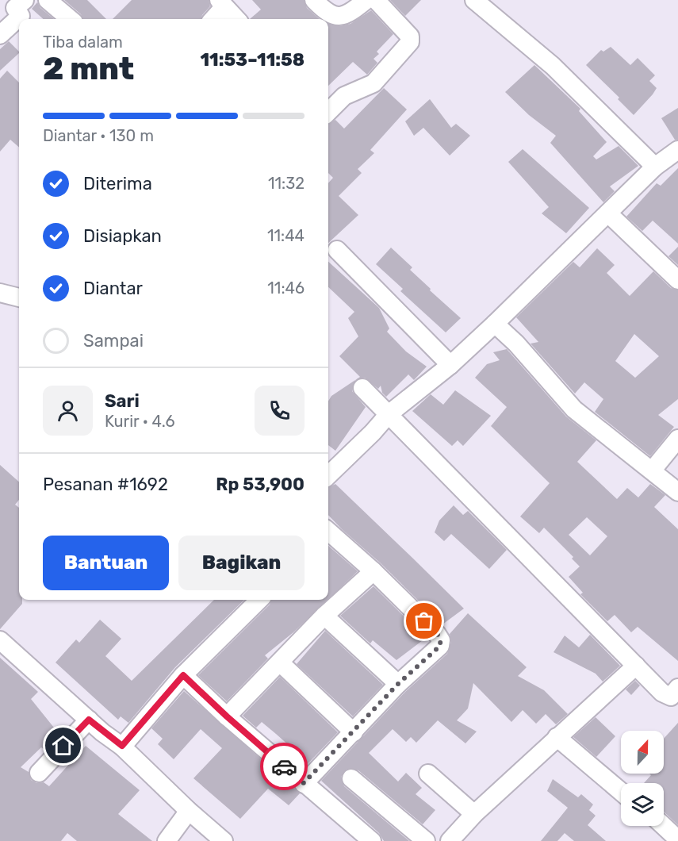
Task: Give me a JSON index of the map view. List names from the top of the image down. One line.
{"north":"top","page":{"heading":["2 mnt","Tiba dalam","11:53–11:58"],"panel":["Sari","Kurir · 4.6","Pesanan #1692","Rp 53,900"],"bar":"Diantar · 130 m","list":[["Diterima","11:32"],["Disiapkan","11:44"],["Diantar","11:46"],"Sampai"],"buttons":["Bantuan","Bagikan"]}}
